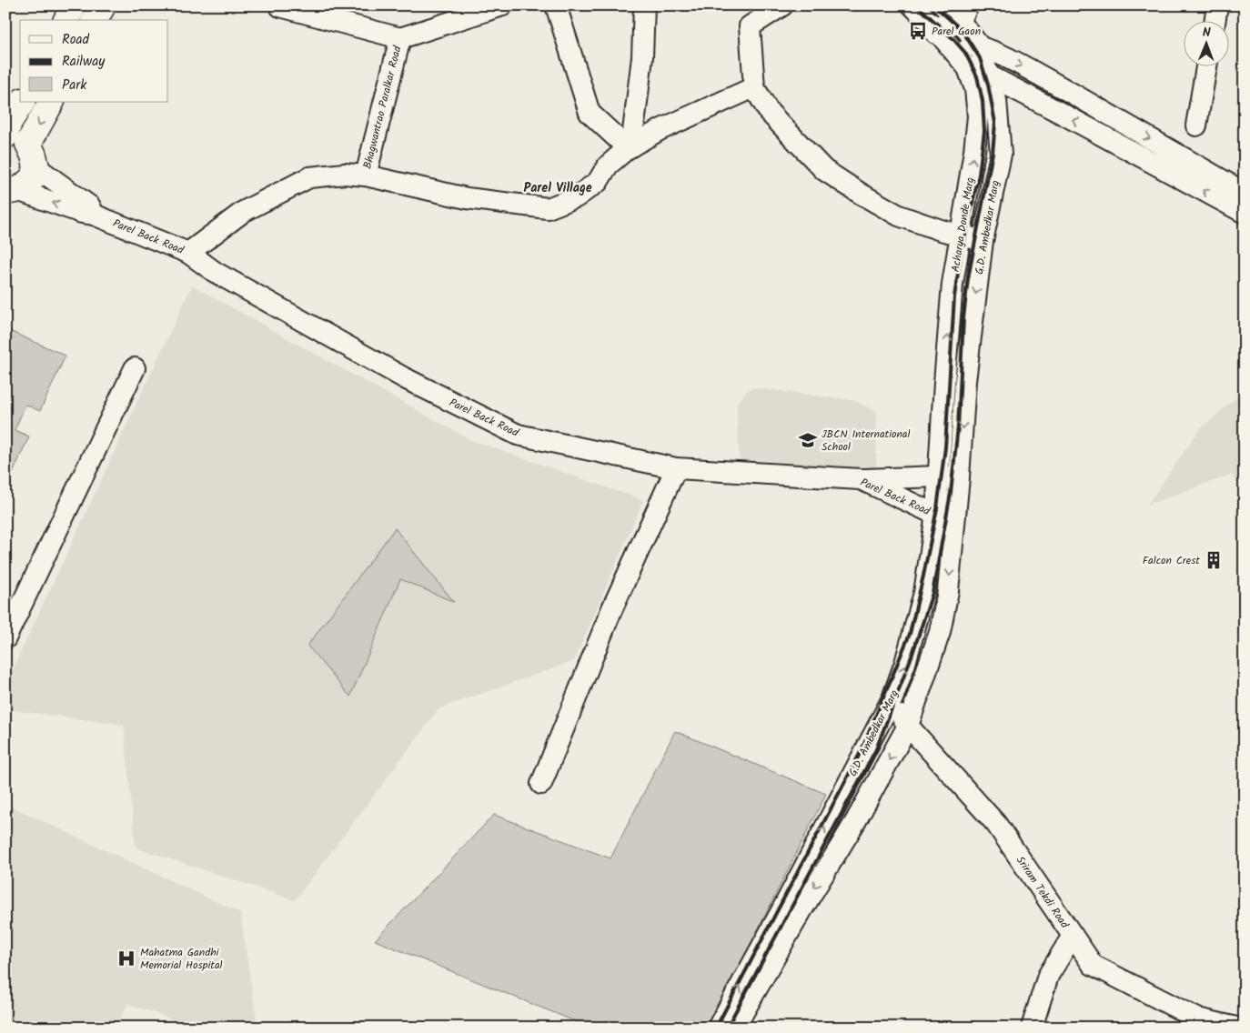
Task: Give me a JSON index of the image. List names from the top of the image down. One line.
{"streets":{"street":["Bhagwantrao Paralkar Road","Acharya Donde Marg","G.D. Ambedkar Marg","Parel Back Road","Sriram Tekdi Road"]},"crossings":[["Acharya Donde Marg","G.D. Ambedkar Marg"],["G.D. Ambedkar Marg","Parel Back Road"],["G.D. Ambedkar Marg","Sriram Tekdi Road"]],"districts":["Parel Village"],"places":{"bus stop":["Parel Gaon"],"school or university":["JBCN International School"],"building":["Falcon Crest"],"hospital":["Mahatma Gandhi Memorial Hospital"]},"legend":["Road","Railway","Park"],"north":"top"}
